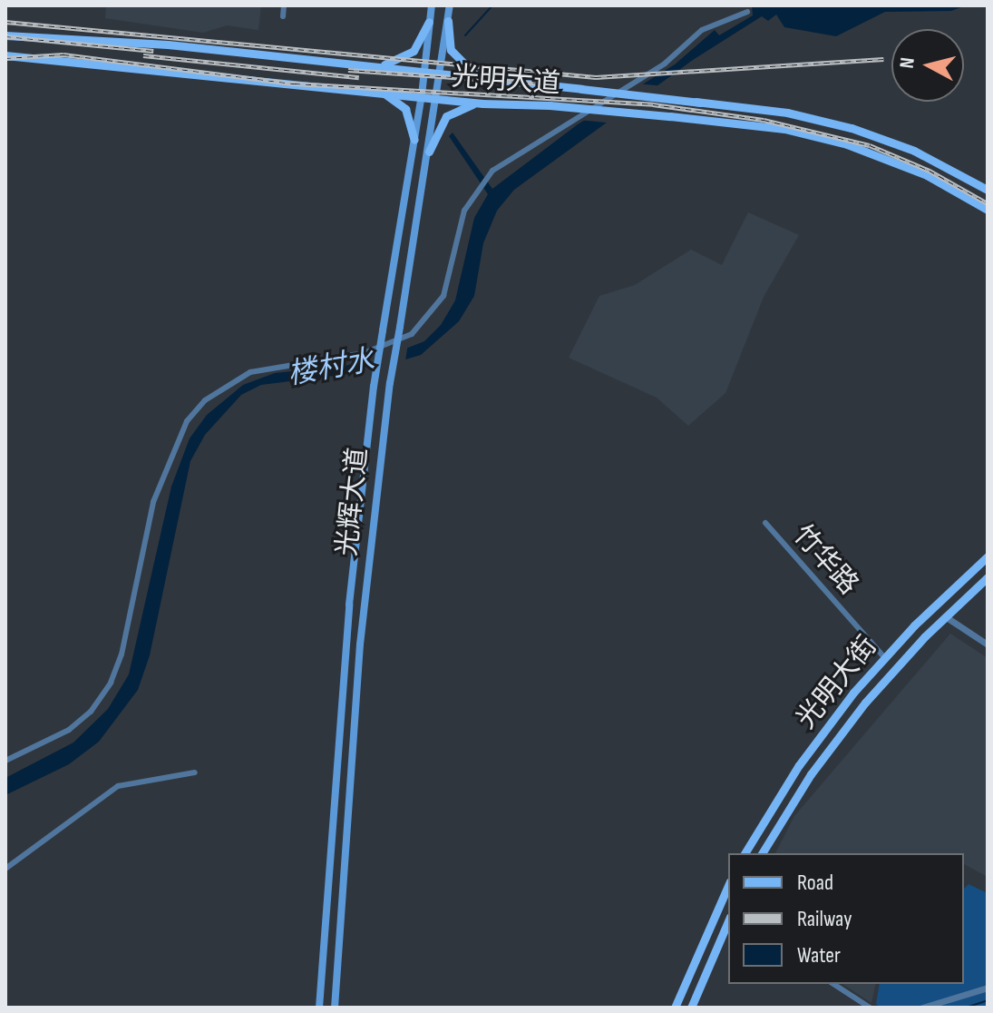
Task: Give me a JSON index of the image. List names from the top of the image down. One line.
{"streets":{"main road":["光明大道","光辉大道","光明大街"],"street":["竹华路"]},"crossings":[["光明大道","光辉大道"],["竹华路","光明大街"]],"water":["楼村水"],"legend":["Road","Railway","Water"],"north":"left"}
